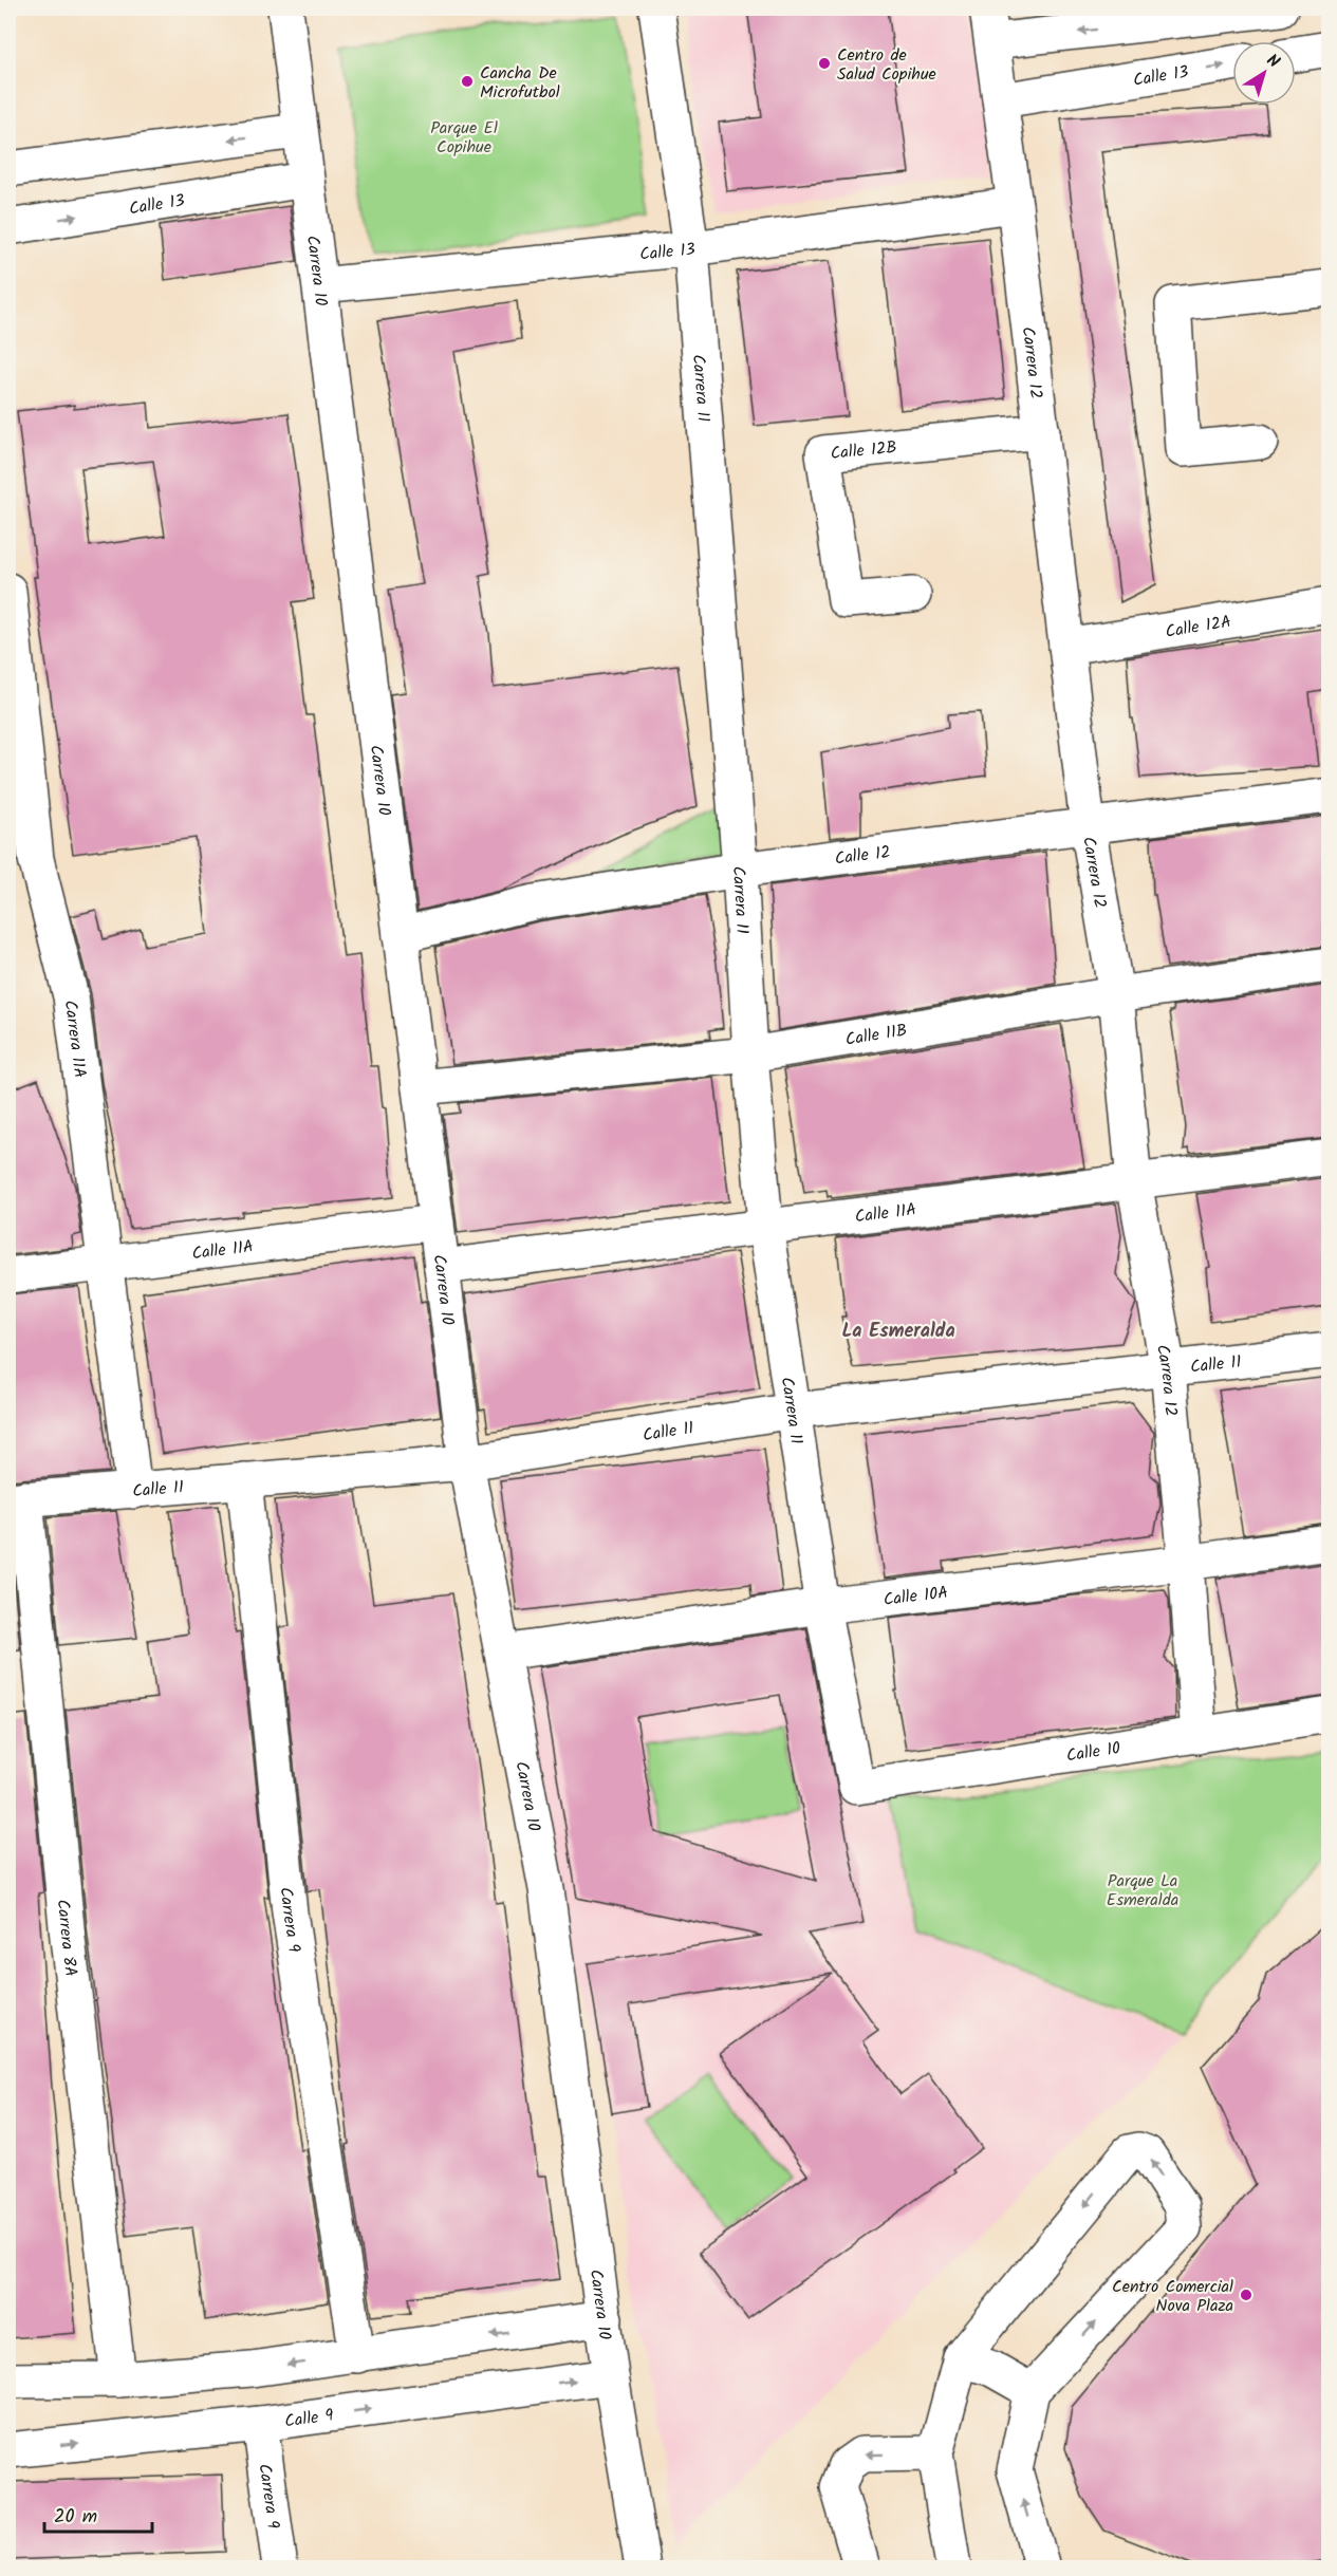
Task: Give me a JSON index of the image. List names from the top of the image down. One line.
{"streets":{"street":["Calle 13","Carrera 10","Carrera 12","Carrera 11","Calle 12B","Calle 12A","Calle 12","Calle 11B","Carrera 11A","Calle 11A","Calle 11","Calle 10A","Calle 10","Carrera 9","Carrera 8A","Calle 9"]},"crossings":[["Calle 13","Carrera 10"],["Calle 13","Carrera 12"],["Calle 13","Carrera 11"],["Carrera 10","Calle 12"],["Carrera 10","Calle 11B"],["Carrera 10","Calle 11A"],["Carrera 10","Calle 11"],["Carrera 10","Calle 10A"],["Carrera 10","Calle 9"],["Carrera 12","Calle 12B"],["Carrera 12","Calle 12A"],["Carrera 12","Calle 12"],["Carrera 12","Calle 11B"],["Carrera 12","Calle 11A"],["Carrera 12","Calle 11"],["Carrera 12","Calle 10A"],["Carrera 12","Calle 10"],["Carrera 11","Calle 12"],["Carrera 11","Calle 11B"],["Carrera 11","Calle 11A"],["Carrera 11","Calle 11"],["Carrera 11","Calle 10A"],["Carrera 11","Calle 10"],["Carrera 11A","Calle 11A"],["Carrera 11A","Calle 11"],["Calle 11","Carrera 9"],["Calle 11","Carrera 8A"],["Carrera 9","Calle 9"]],"districts":["La Esmeralda"],"parks":["Parque El Copihue","Parque La Esmeralda"],"places":["Centro de Salud Copihue","Cancha De Microfutbol","Centro Comercial Nova Plaza"],"scale_bar":"20 m","north":"top right"}
